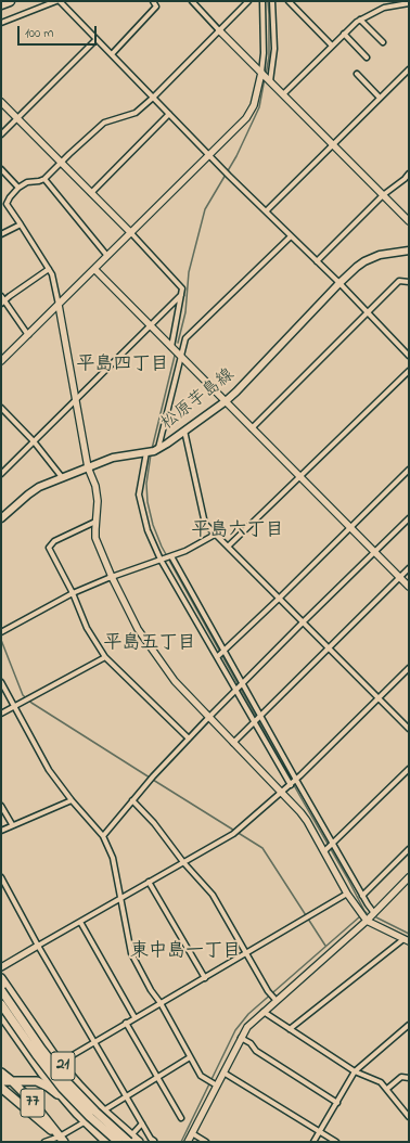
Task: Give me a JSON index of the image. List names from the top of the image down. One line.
{"streets":{"main road":["松原芋島線","21","77"]},"districts":["平島四丁目","平島六丁目","平島五丁目","東中島一丁目"],"scale_bar":"100 m"}
